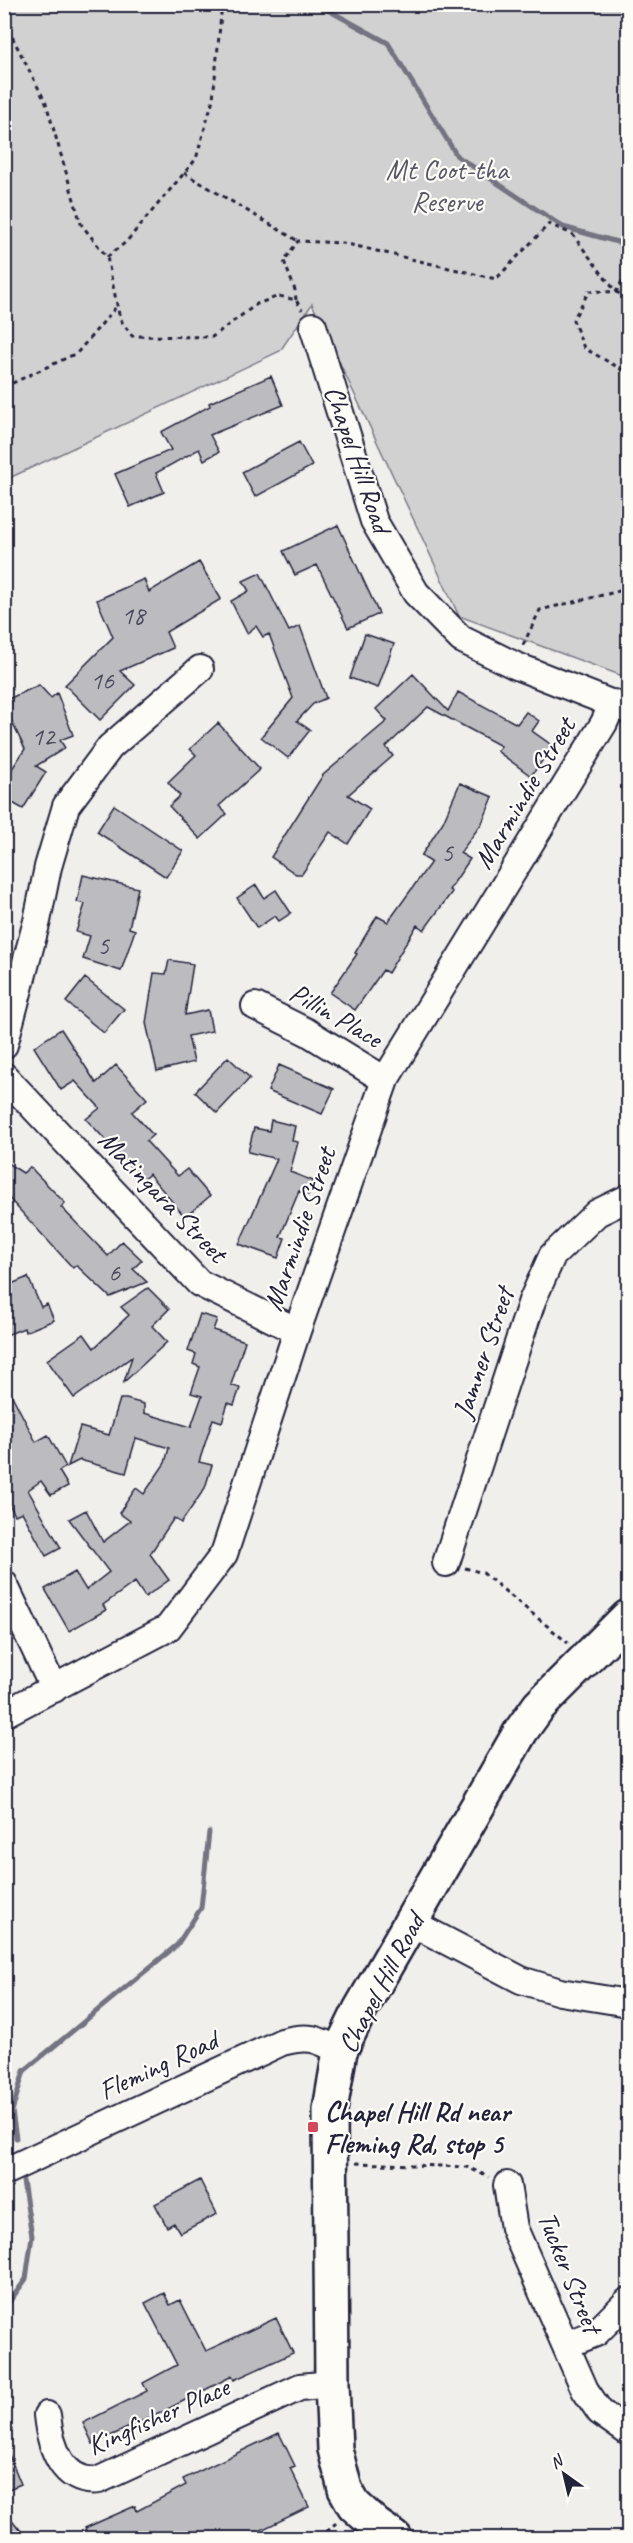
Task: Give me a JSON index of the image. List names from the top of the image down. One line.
{"streets":{"main road":["Chapel Hill Road"],"street":["Marmindie Street","Pillin Place","Matingara Street","Jamner Street","Fleming Road","Tucker Street","Kingfisher Place"]},"crossings":[["Chapel Hill Road","Marmindie Street"],["Chapel Hill Road","Fleming Road"],["Chapel Hill Road","Kingfisher Place"],["Marmindie Street","Pillin Place"],["Marmindie Street","Matingara Street"]],"parks":["Mt Coot-tha Reserve"],"places":{"transit":["Chapel Hill Rd near Fleming Rd, stop 5"]},"house_numbers":["18","16","12","5","5","6"],"north":"top left"}
